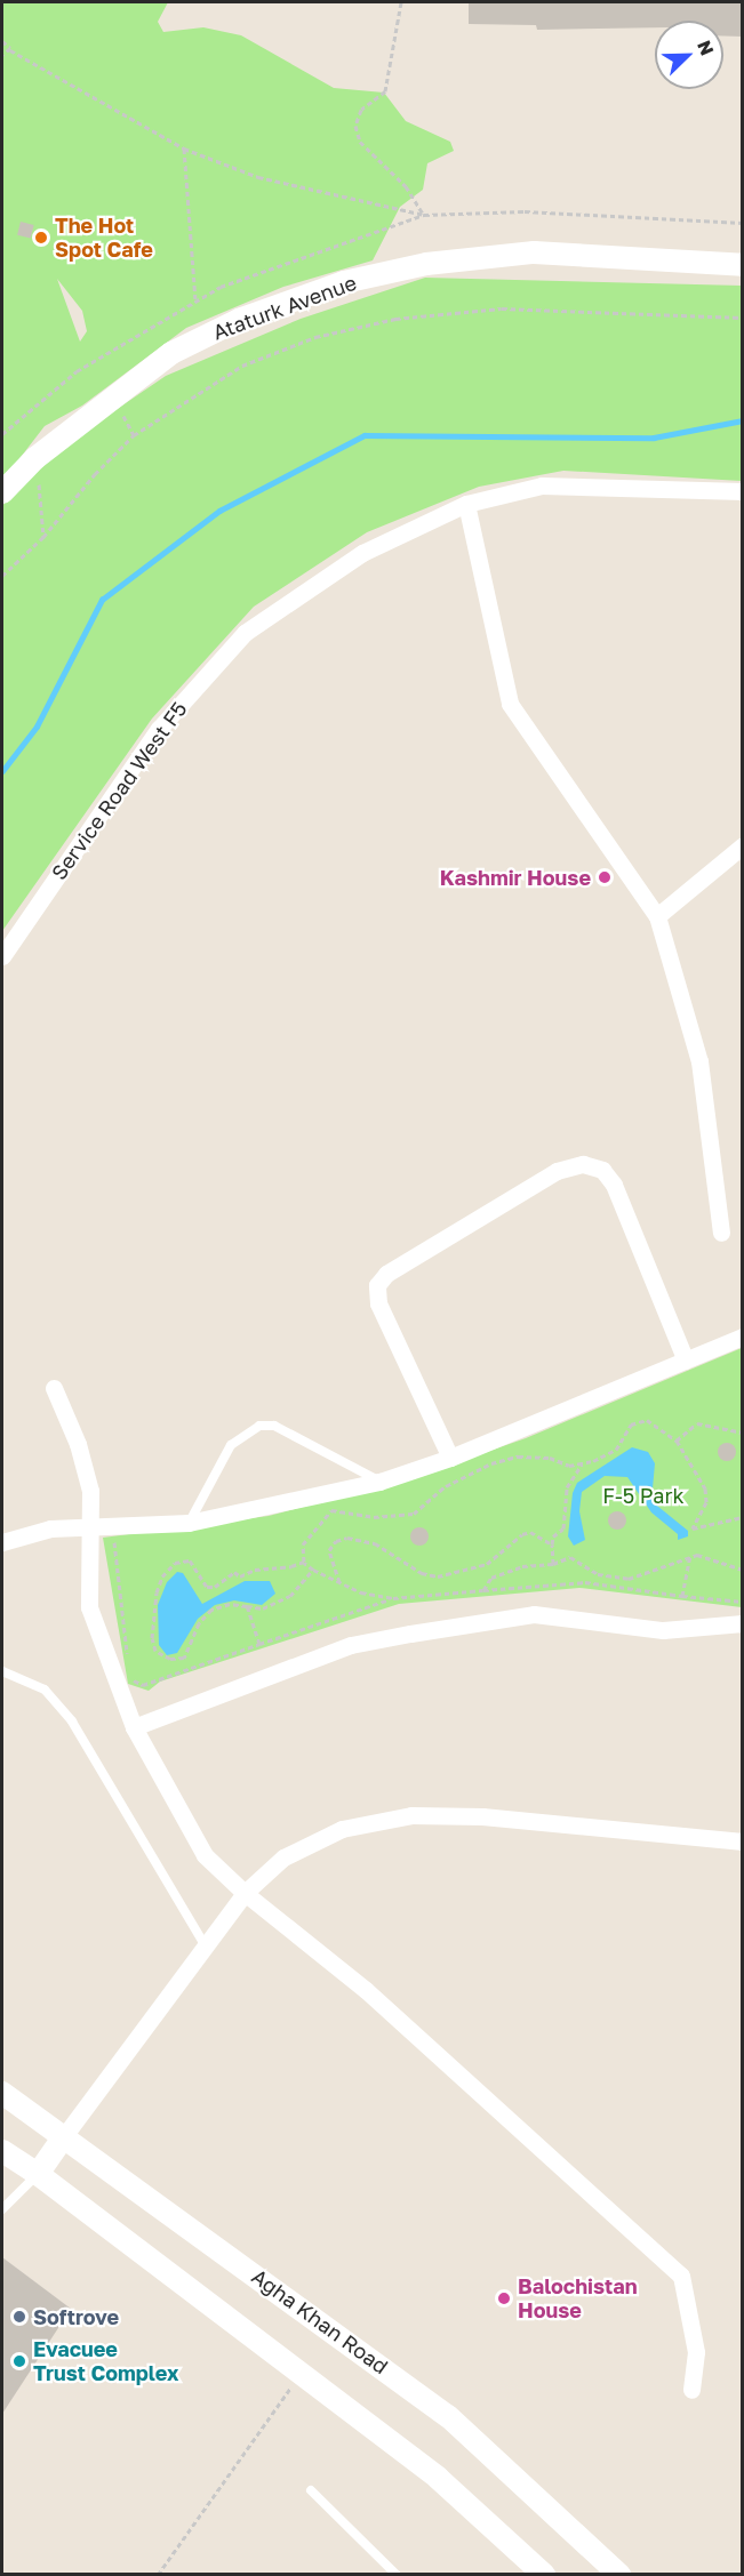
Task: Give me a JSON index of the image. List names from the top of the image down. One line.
{"streets":{"street":["Ataturk Avenue","Service Road West F5","Agha Khan Road"]},"parks":["F-5 Park"],"places":["The Hot Spot Cafe","Kashmir House","Balochistan House","Softrove","Evacuee Trust Complex"],"north":"top right"}
